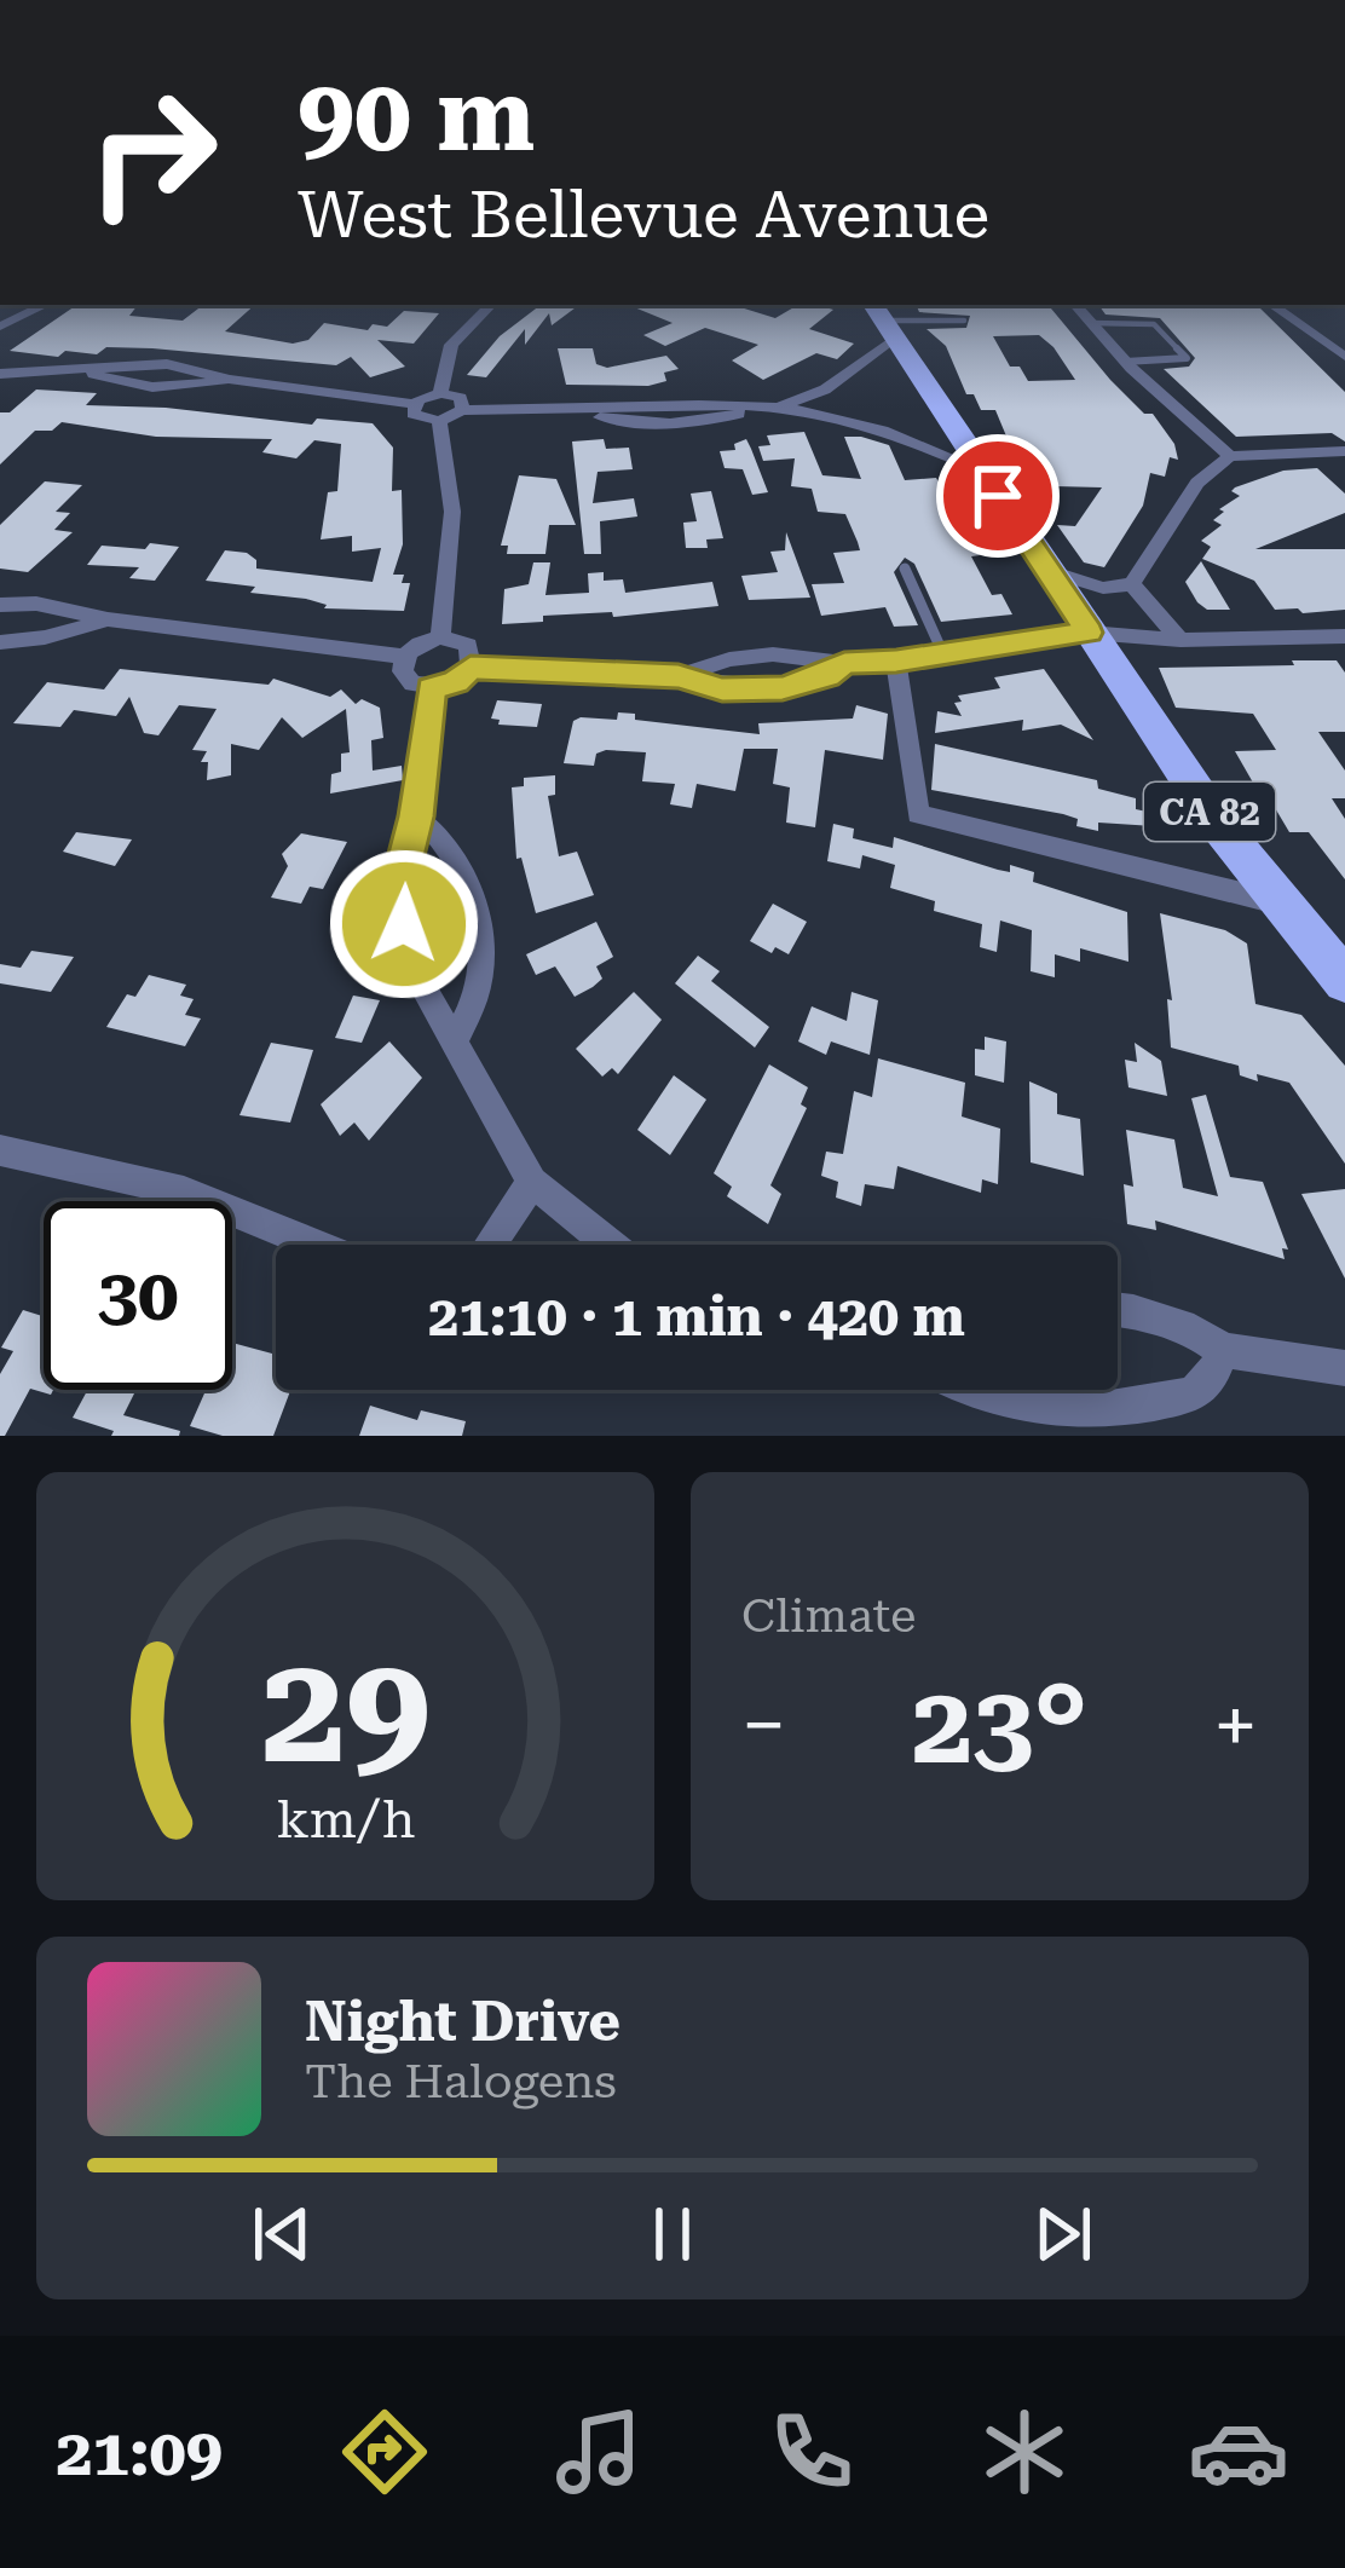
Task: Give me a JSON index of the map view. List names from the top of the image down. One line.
{"streets":{"main road":["CA 82"]},"page":{"turn":["90 m","West Bellevue Avenue"],"limit":"30","trip":"21:10 · 1 min · 420 m","tile":"Climate","heat":["−","23°","+"],"song":["Night Drive","The Halogens"],"tabs":"21:09","gauge":["29","km/h"]}}
